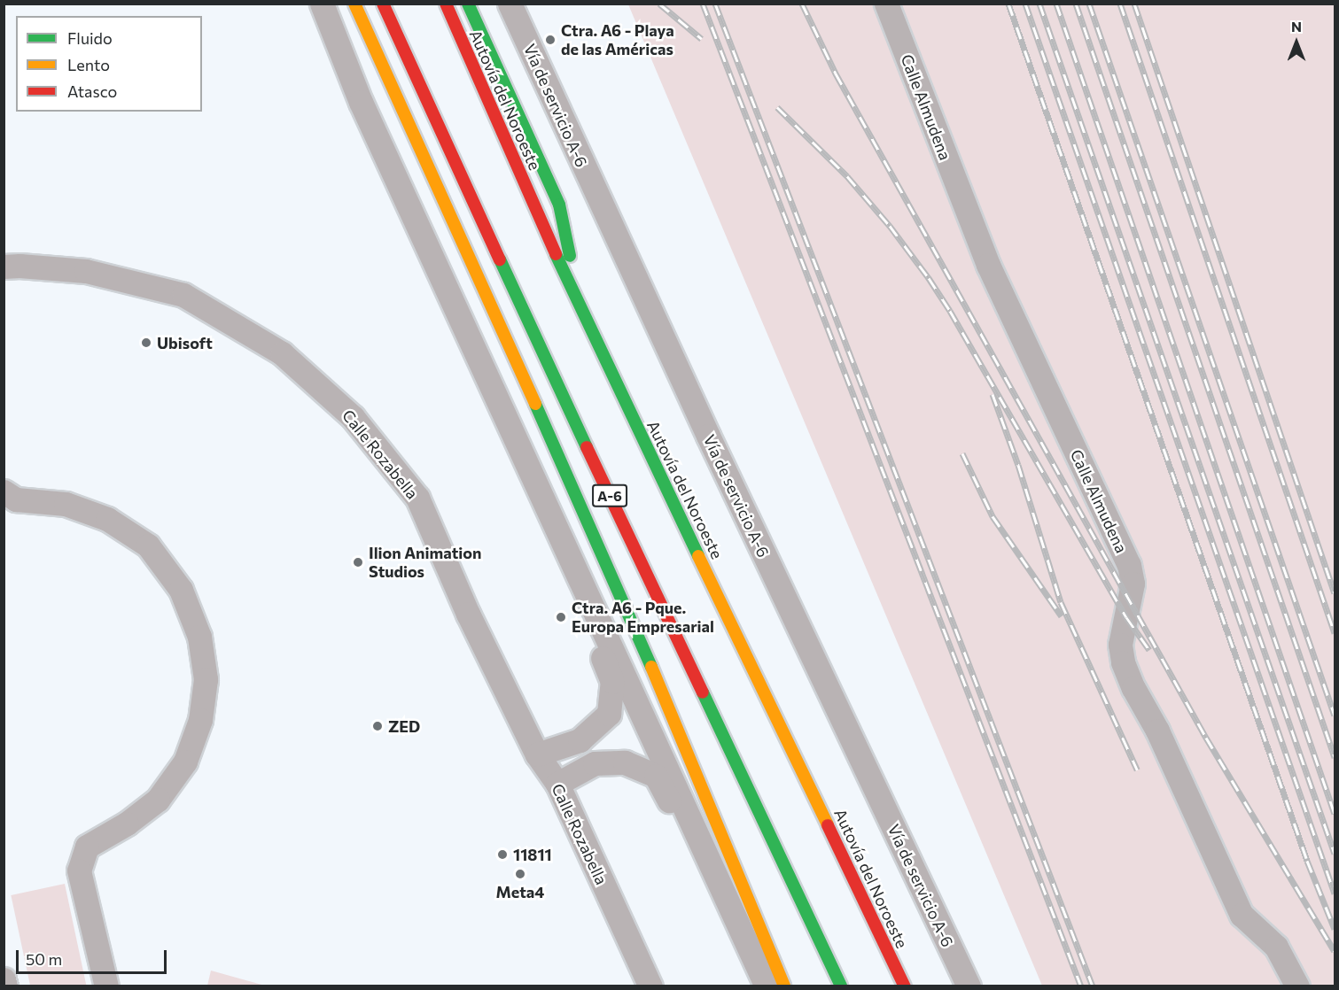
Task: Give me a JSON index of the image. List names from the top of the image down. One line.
{"streets":{"highway":["Autovía del Noroeste","A-6"],"street":["Vía de servicio A-6","Calle Almudena","Calle Rozabella"]},"places":["Ctra. A6 - Playa de las Américas","Ubisoft","Ilion Animation Studios","Ctra. A6 - Pque. Europa Empresarial","ZED","11811","Meta4"],"legend":["Fluido","Lento","Atasco"],"scale_bar":"50 m","north":"top"}
